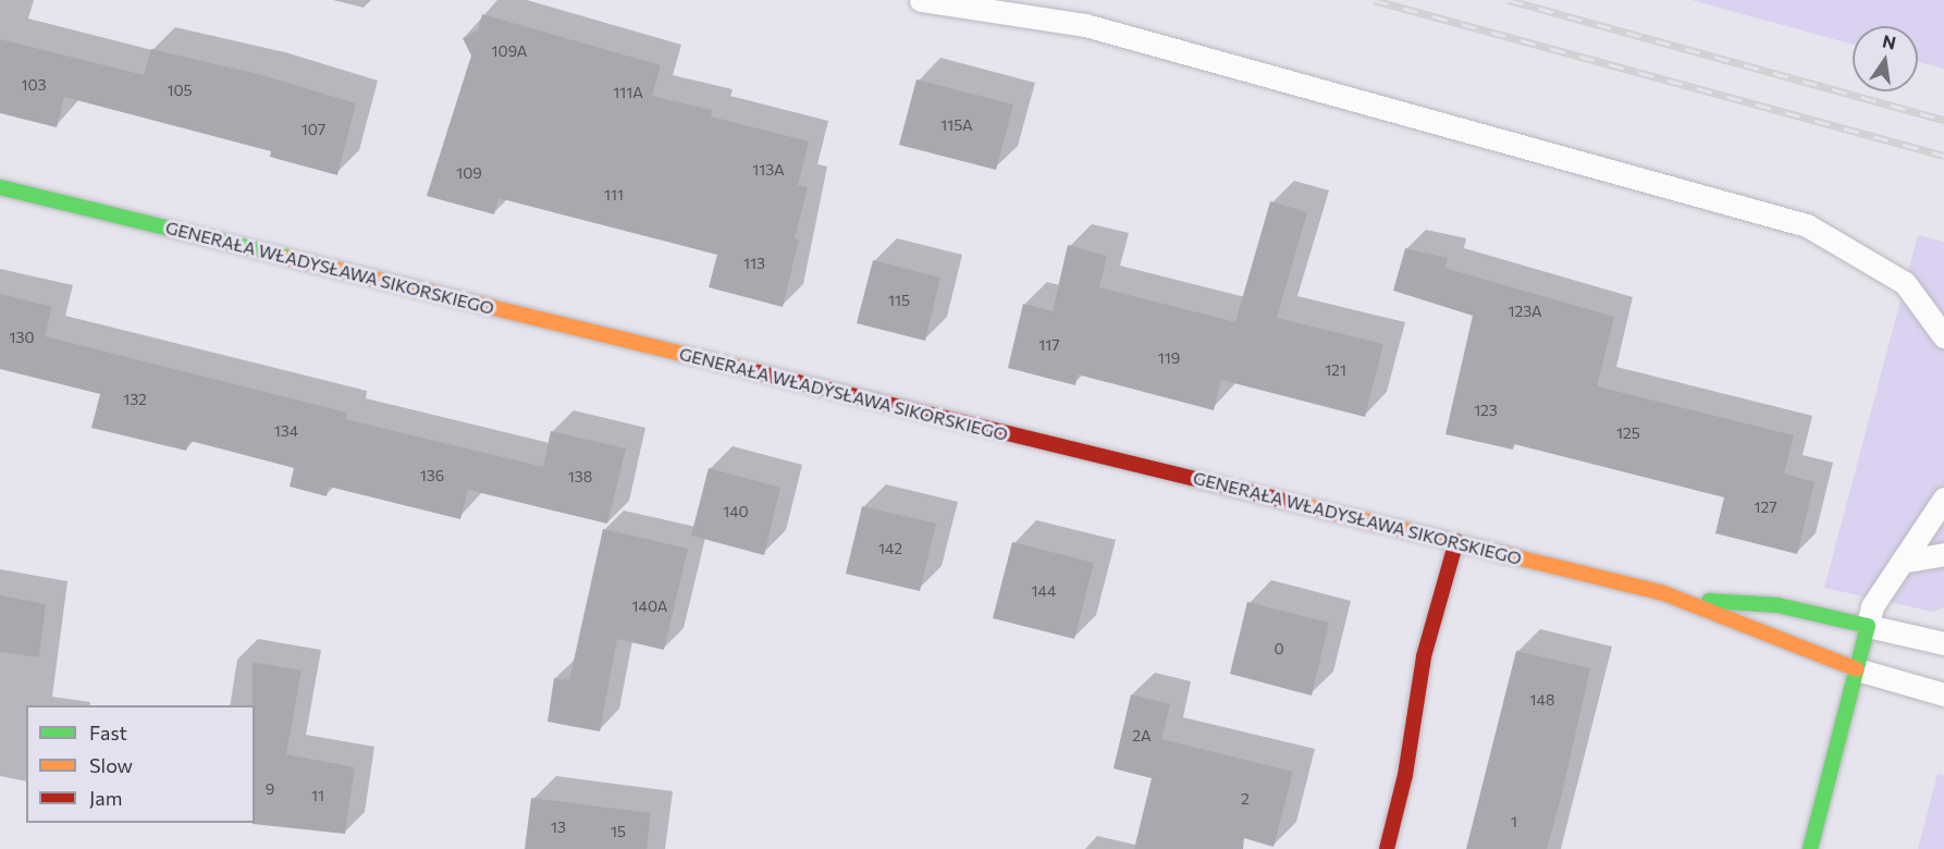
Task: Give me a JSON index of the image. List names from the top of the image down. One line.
{"streets":{"street":["GENERAŁA WŁADYSŁAWA SIKORSKIEGO"]},"house_numbers":["109A","103","105","111A","115A","107","113A","109","111","113","115","123A","130","117","119","121","132","123","134","125","136","138","127","140","142","144","140A","0","148","2A","9","11","2","1","13","15"],"legend":["Fast","Slow","Jam"],"north":"top"}
